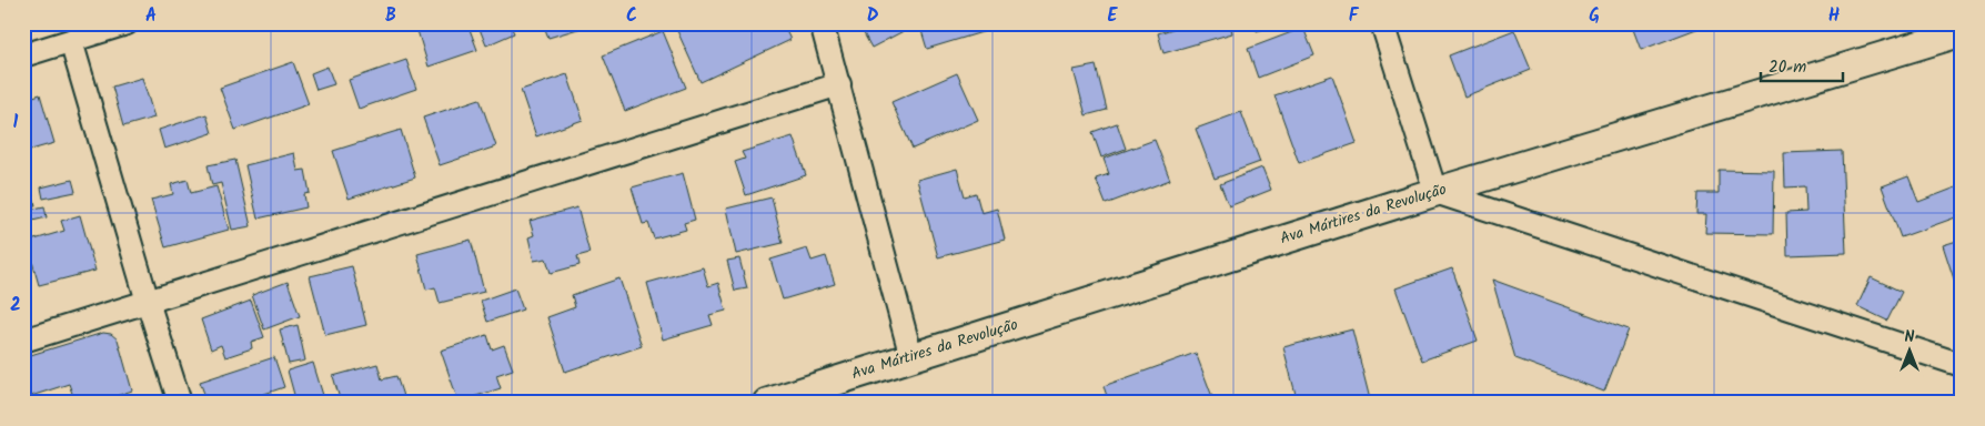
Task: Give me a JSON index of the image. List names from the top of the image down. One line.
{"streets":{"street":["Ava Mártires da Revolução"]},"scale_bar":"20 m","north":"top","grid":{"columns":["A","B","C","D","E","F","G","H"],"rows":["1","2"]}}
